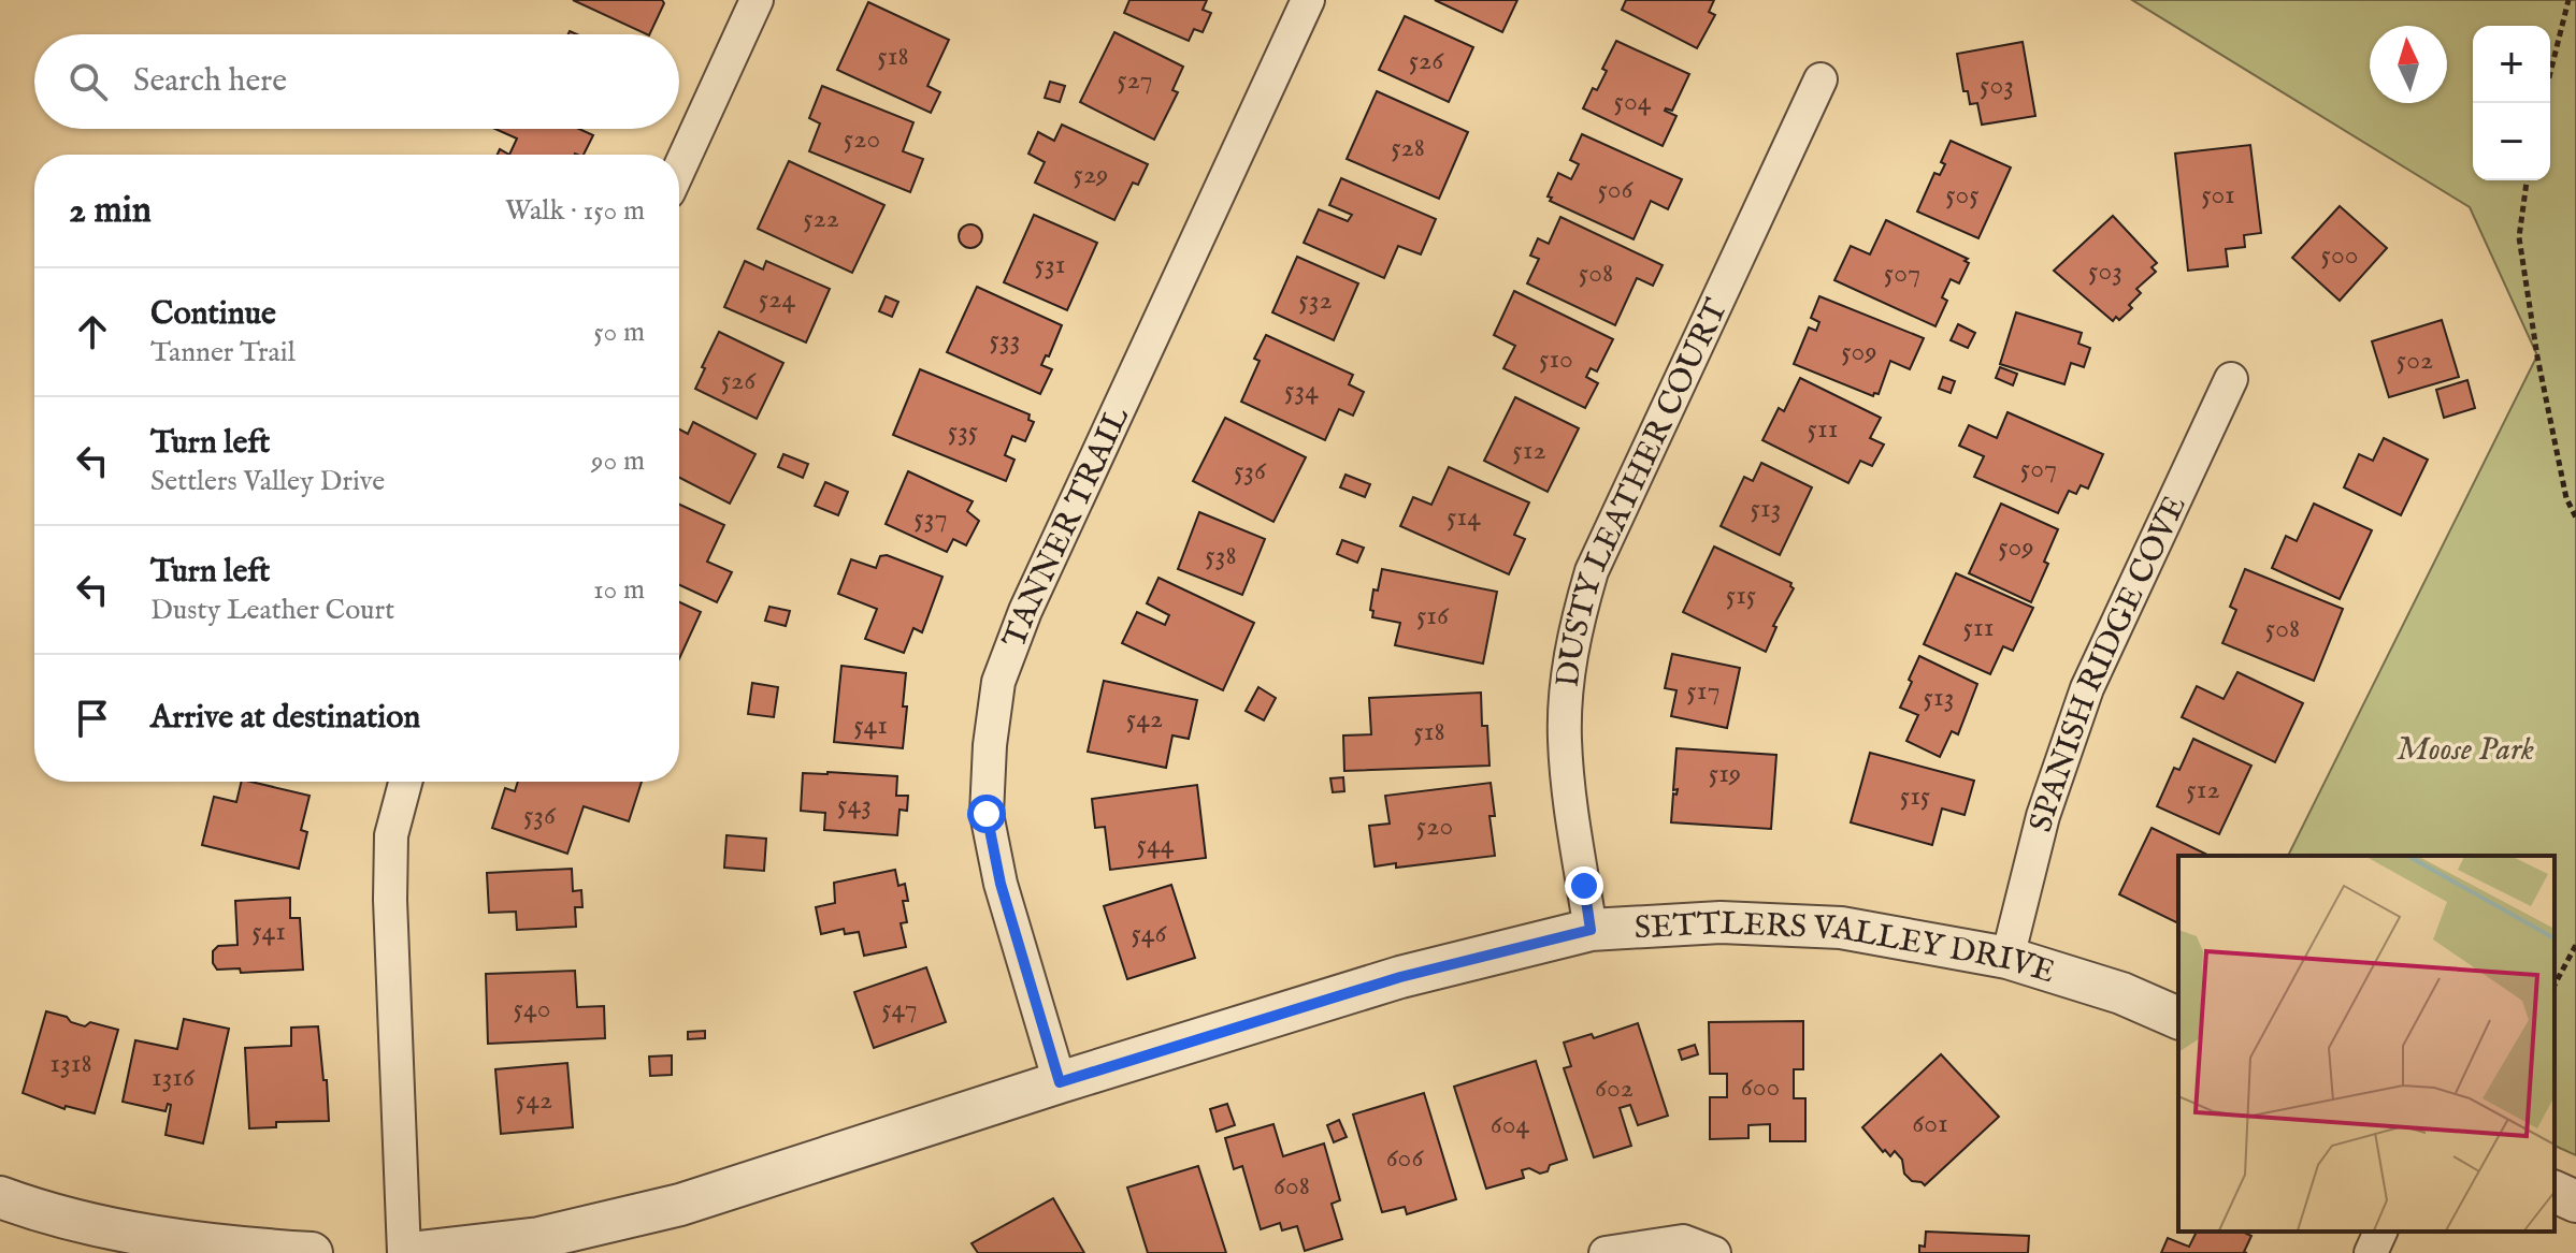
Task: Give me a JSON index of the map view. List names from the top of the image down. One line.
{"streets":{"street":["DUSTY LEATHER COURT","TANNER TRAIL","SPANISH RIDGE COVE","SETTLERS VALLEY DRIVE"]},"crossings":[["DUSTY LEATHER COURT","SETTLERS VALLEY DRIVE"],["TANNER TRAIL","SETTLERS VALLEY DRIVE"],["SPANISH RIDGE COVE","SETTLERS VALLEY DRIVE"]],"parks":["Moose Park"],"house_numbers":["518","526","527","503","504","520","528","529","506","505","501","522","500","531","503","508","507","524","532","533","509","510","502","526","534","511","535","512","507","536","513","514","537","509","538","515","516","511","508","517","513","542","541","518","519","512","515","543","536","520","544","541","546","540","547","1318","1316","600","602","542","601","604","606","608"],"north":"top","page":{"map_buttons":["+","−"],"search":"Search here","heading":["2 min","Walk · 150 m"],"list":[["Continue","Tanner Trail","50 m"],["Turn left","Settlers Valley Drive","90 m"],["Turn left","Dusty Leather Court","10 m"],"Arrive at destination"]}}
